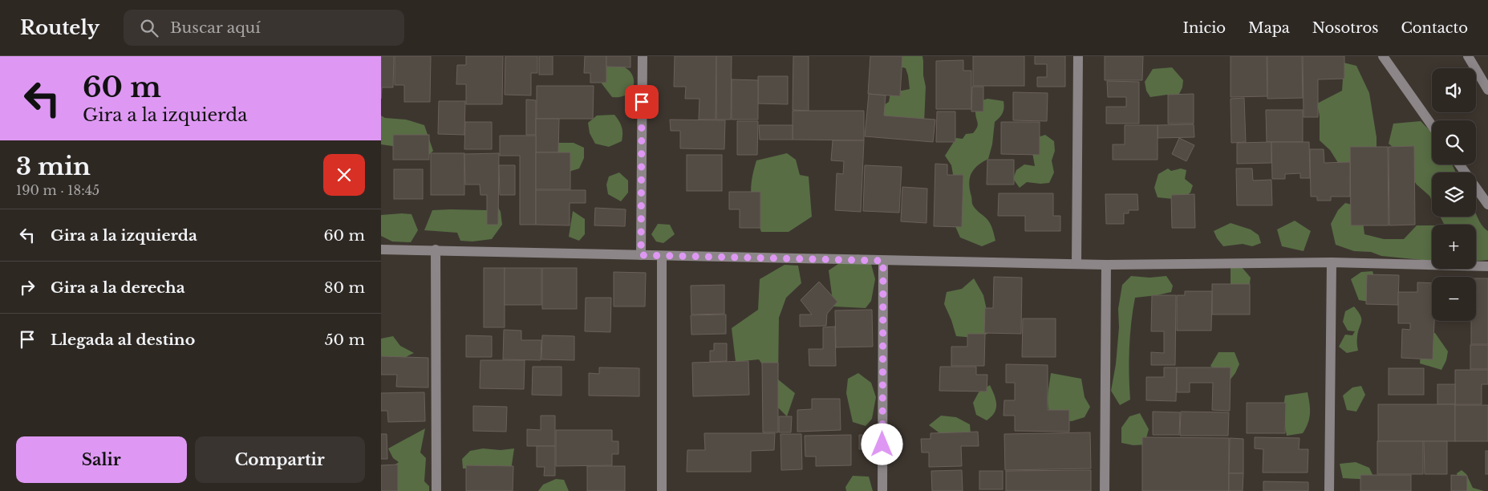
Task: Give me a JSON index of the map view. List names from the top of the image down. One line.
{"page":{"header":"Routely","search":"Buscar aquí","nav":["Inicio","Mapa","Nosotros","Contacto"],"turn":["60 m","Gira a la izquierda"],"map_buttons":["+","−"],"heading":["3 min","190 m · 18:45"],"list":[{"name":"Gira a la izquierda","value":"60 m"},{"name":"Gira a la derecha","value":"80 m"},{"name":"Llegada al destino","value":"50 m"}],"buttons":["Salir","Compartir"]}}
